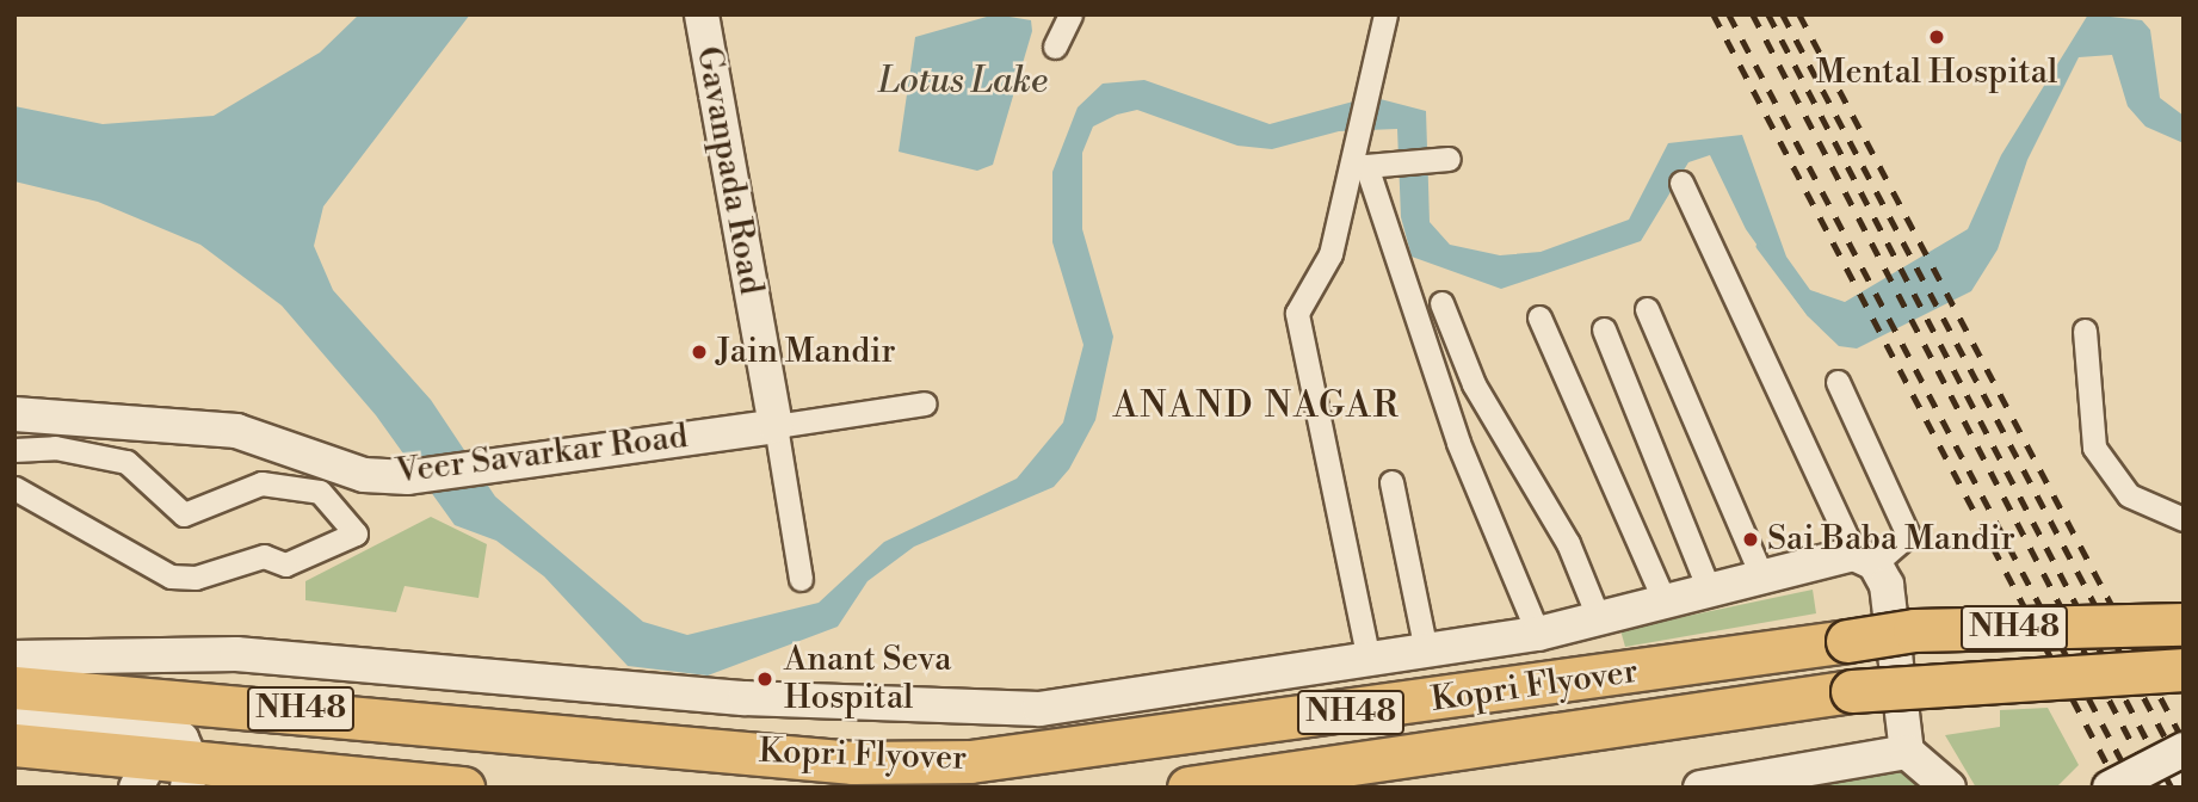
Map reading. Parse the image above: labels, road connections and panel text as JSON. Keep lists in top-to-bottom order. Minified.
{"streets":{"highway":["NH48","Kopri Flyover"],"street":["Gavanpada Road","Veer Savarkar Road"]},"crossings":[["Gavanpada Road","Veer Savarkar Road"]],"districts":["ANAND NAGAR"],"water":["Lotus Lake"],"places":["Mental Hospital","Jain Mandir","Sai Baba Mandir","Anant Seva Hospital"]}
